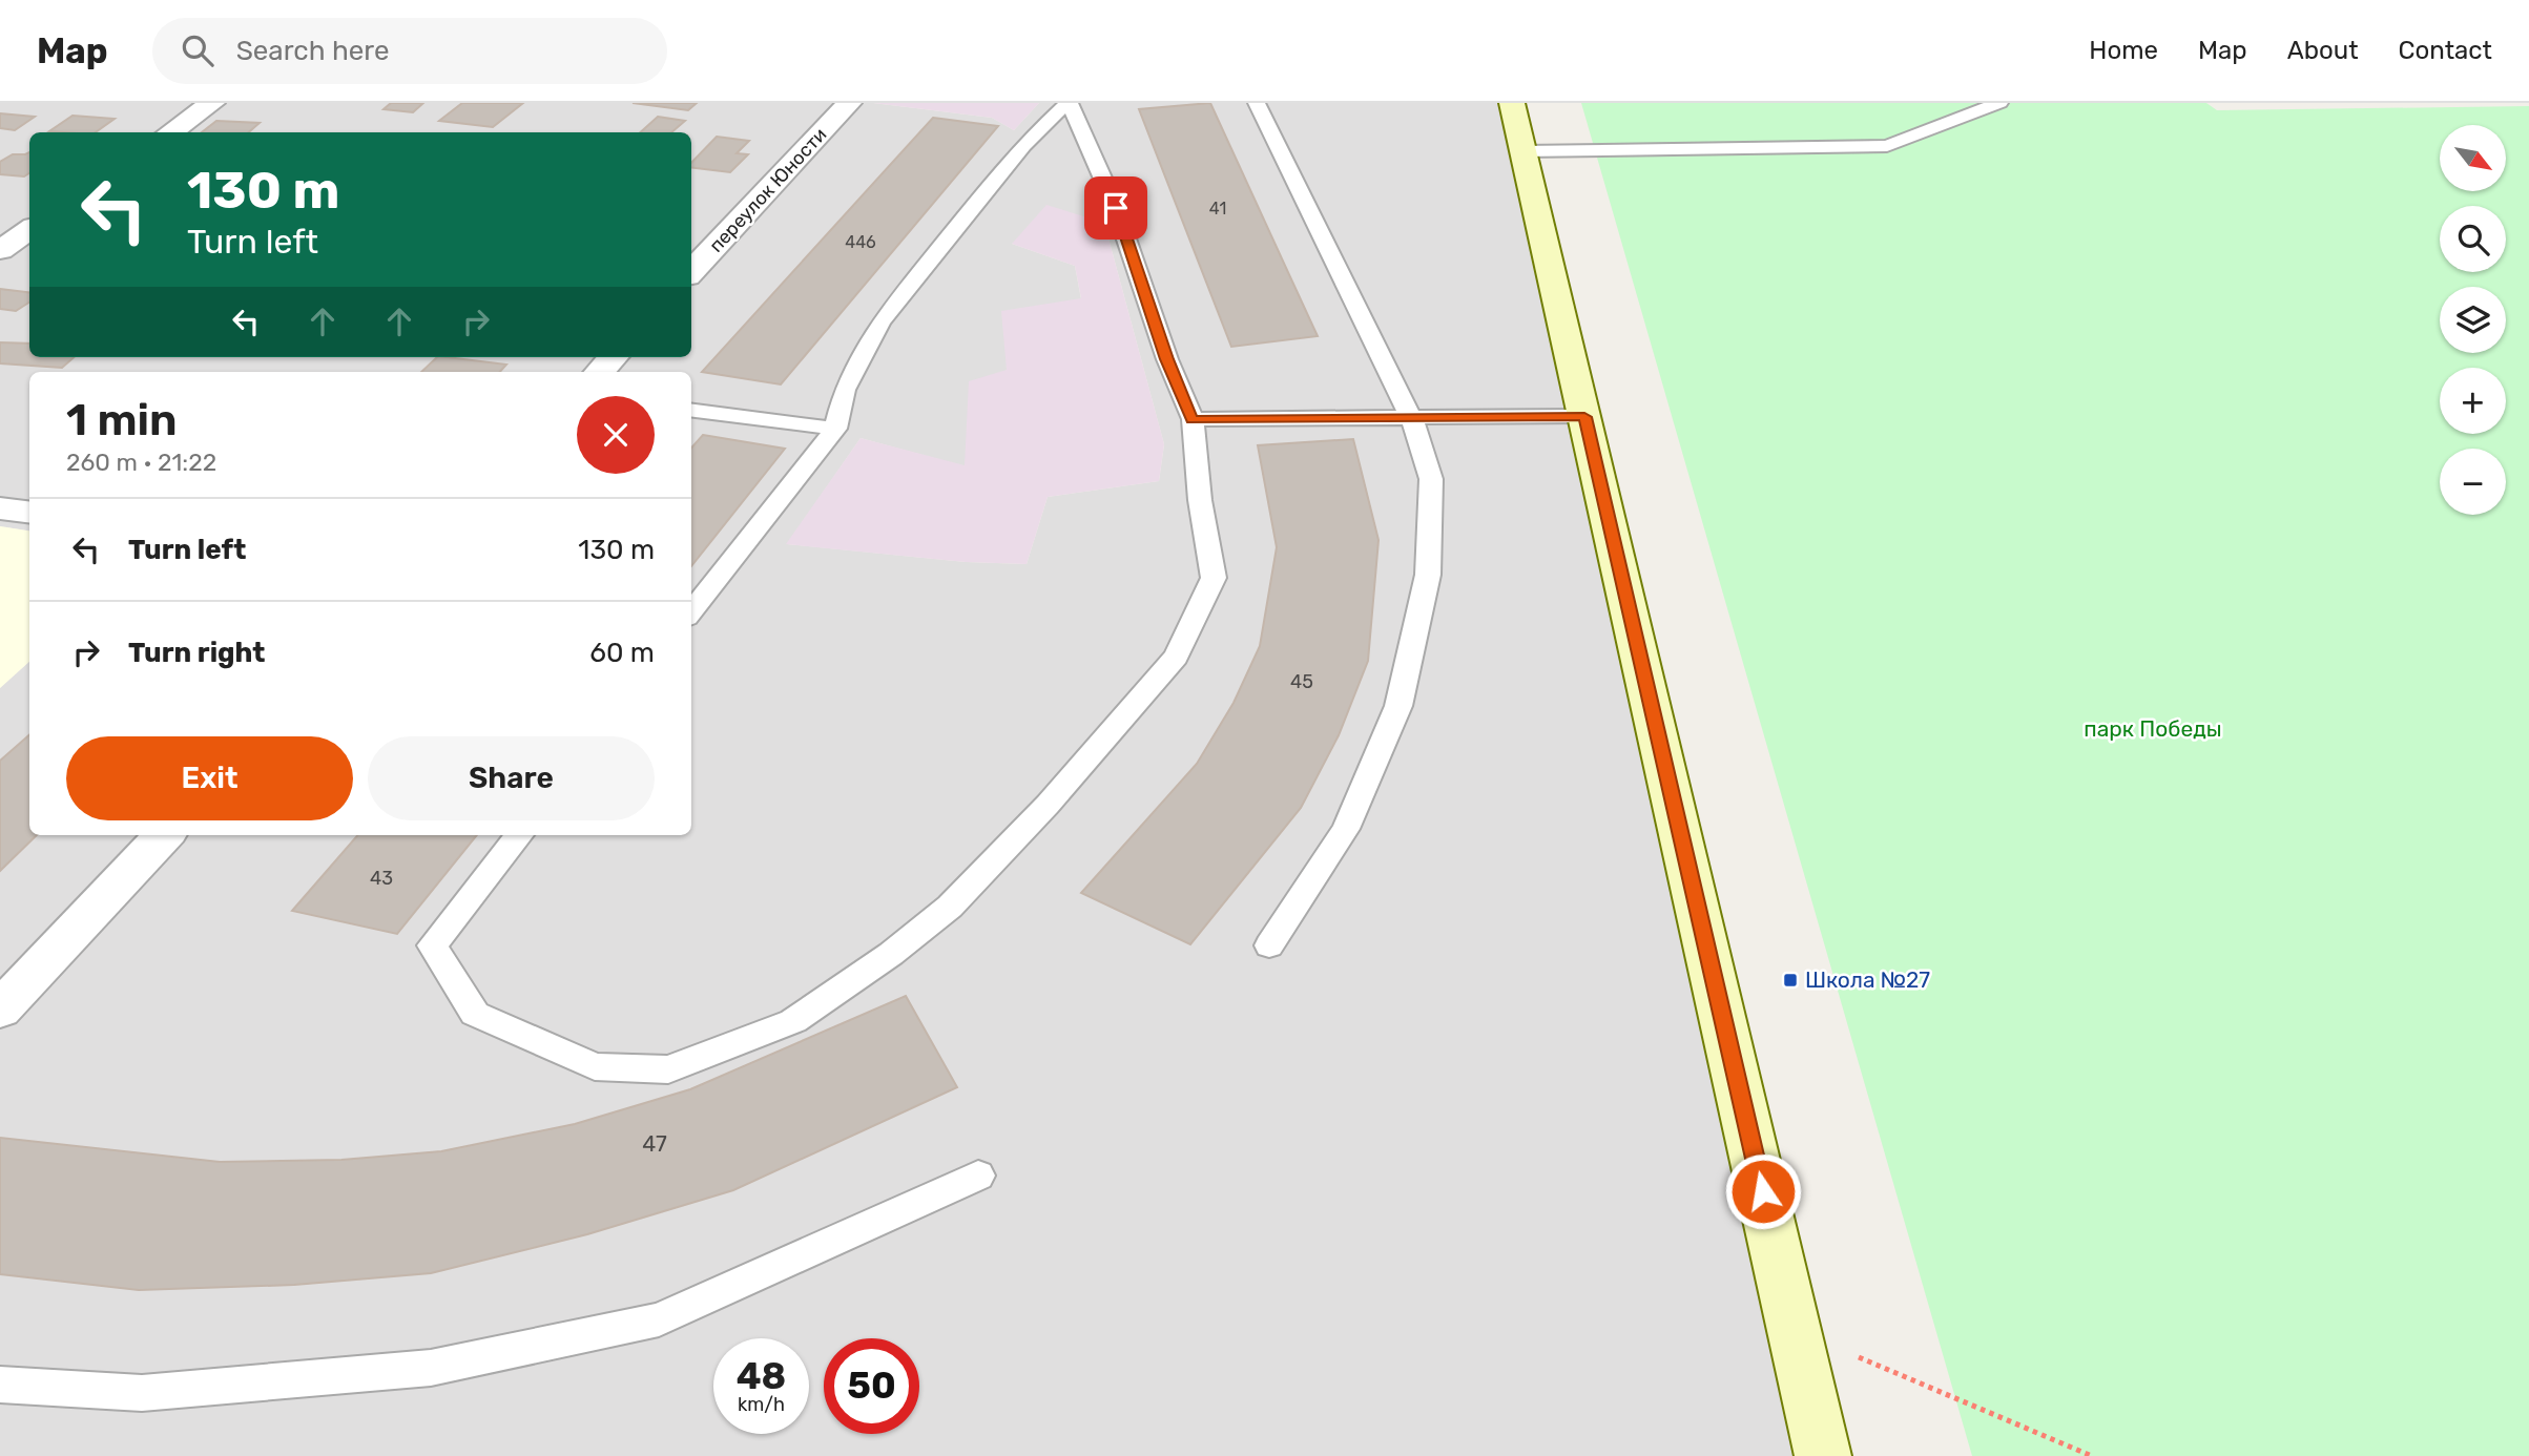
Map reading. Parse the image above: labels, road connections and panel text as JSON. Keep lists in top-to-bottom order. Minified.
{"streets":{"street":["переулок Юности"]},"parks":["парк Победы"],"places":{"transit":["Школа №27"]},"house_numbers":["41","446","45","43","47"],"north":"bottom right","page":{"header":"Map","search":"Search here","nav":["Home","Map","About","Contact"],"map_buttons":["+","−"],"turn":["130 m","Turn left"],"heading":["1 min","260 m · 21:22"],"list":[{"name":"Turn left","value":"130 m"},{"name":"Turn right","value":"60 m"}],"buttons":["Exit","Share"],"speed":"48 km/h","limit":"50"}}
